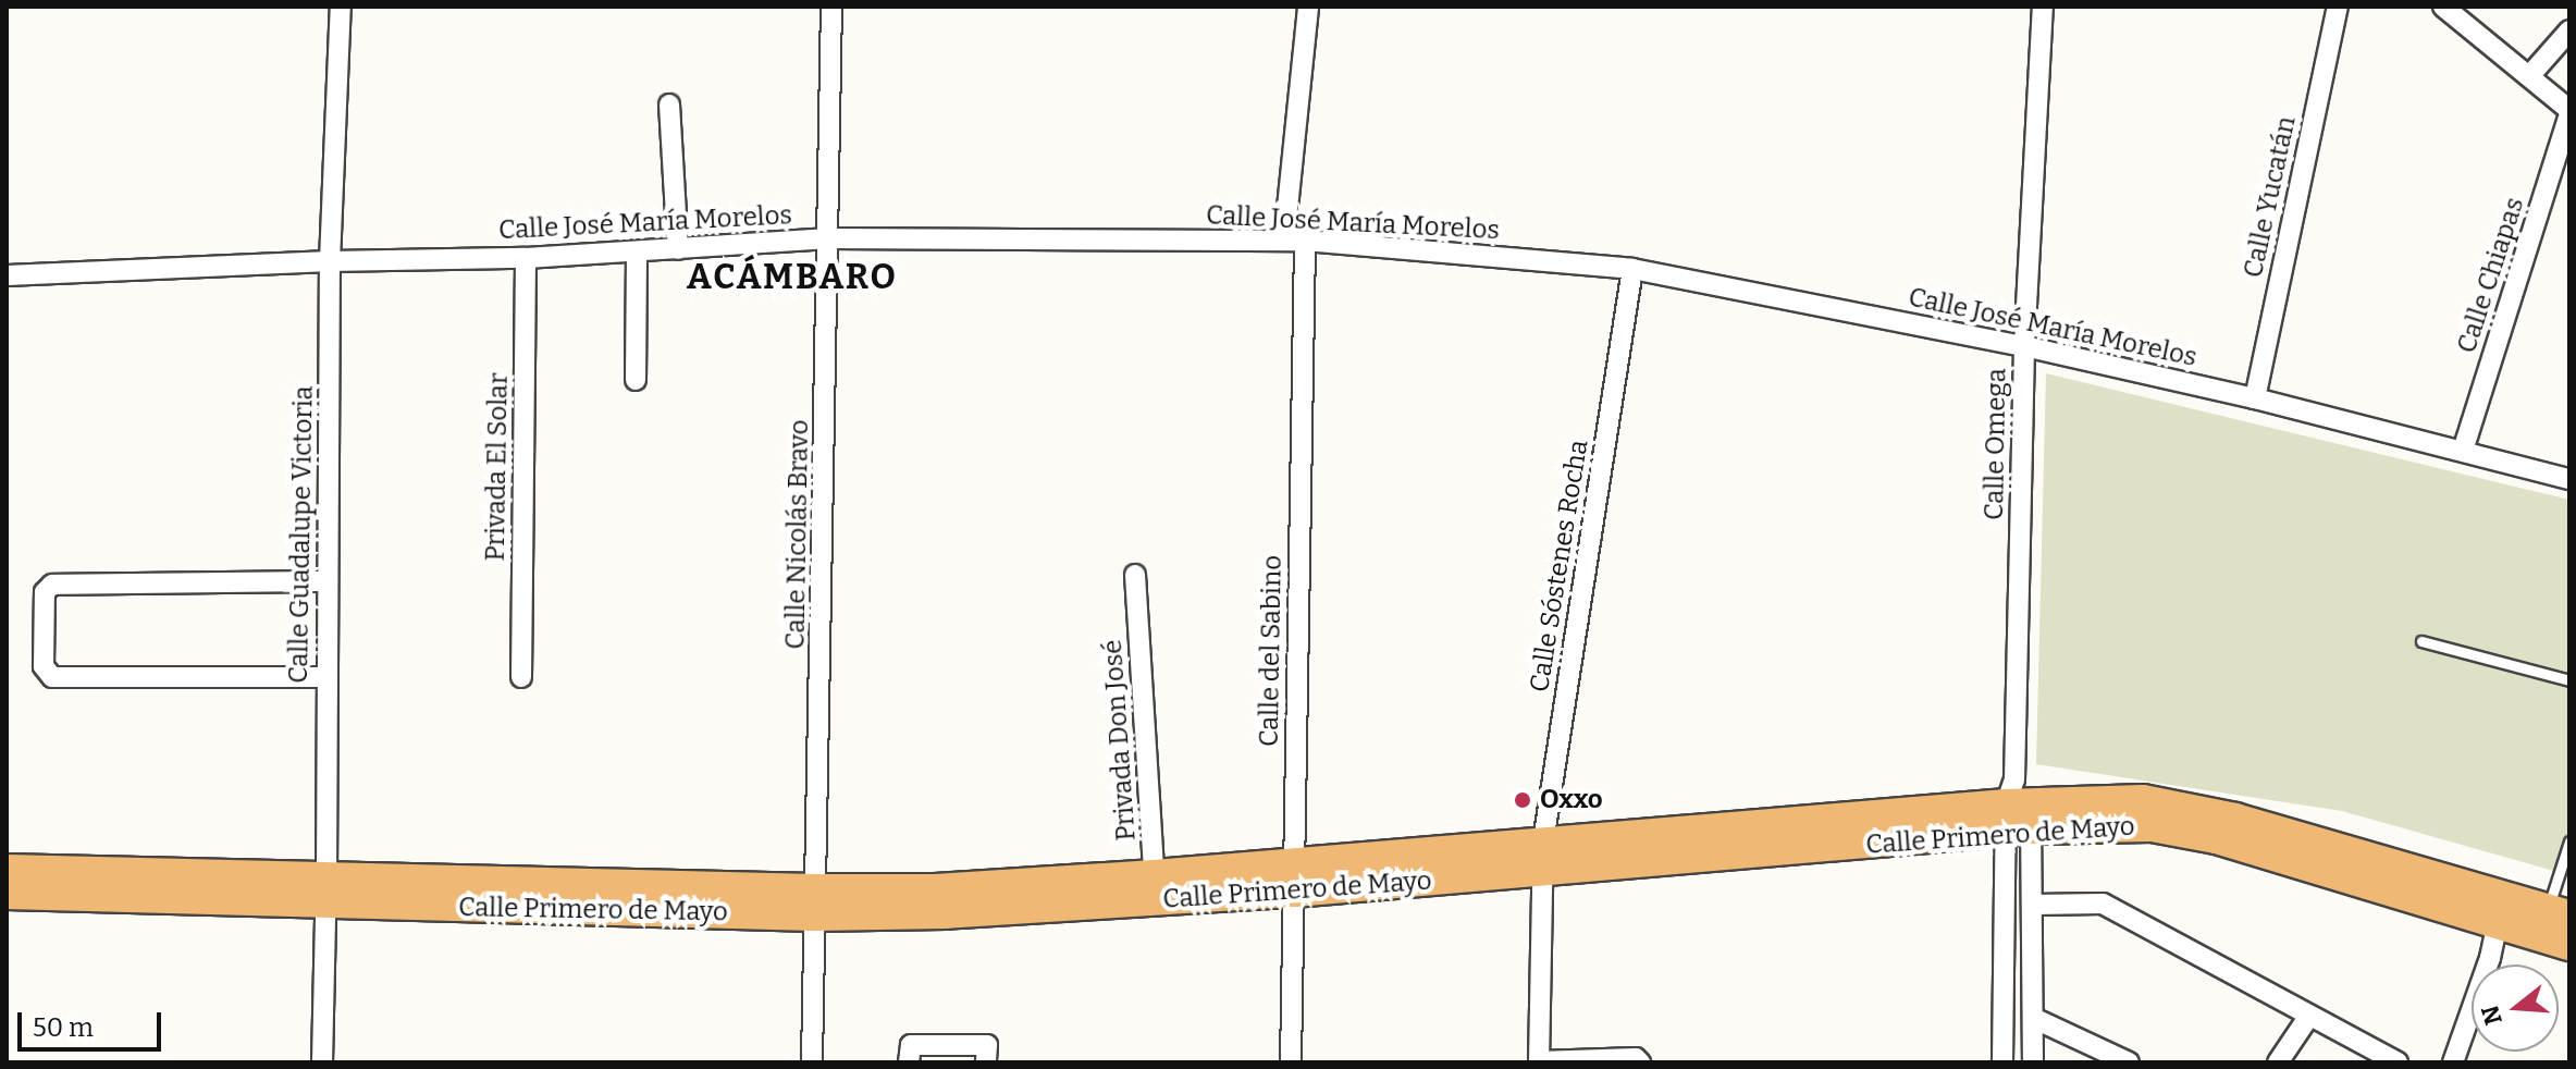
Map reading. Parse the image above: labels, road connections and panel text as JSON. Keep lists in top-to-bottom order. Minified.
{"streets":{"main road":["Calle Primero de Mayo"],"street":["Calle Yucatán","Calle José María Morelos","Calle Chiapas","Calle Omega","Privada El Solar","Calle Guadalupe Victoria","Calle Nicolás Bravo","Calle Sóstenes Rocha","Calle del Sabino","Privada Don José"]},"crossings":[["Calle Yucatán","Calle José María Morelos"],["Calle José María Morelos","Calle Chiapas"],["Calle José María Morelos","Calle Omega"],["Calle José María Morelos","Privada El Solar"],["Calle José María Morelos","Calle Guadalupe Victoria"],["Calle José María Morelos","Calle Nicolás Bravo"],["Calle José María Morelos","Calle Sóstenes Rocha"],["Calle José María Morelos","Calle del Sabino"],["Calle Omega","Calle Primero de Mayo"],["Calle Guadalupe Victoria","Calle Primero de Mayo"],["Calle Nicolás Bravo","Calle Primero de Mayo"],["Calle Sóstenes Rocha","Calle Primero de Mayo"],["Calle del Sabino","Calle Primero de Mayo"],["Privada Don José","Calle Primero de Mayo"]],"districts":["ACÁMBARO"],"places":["Oxxo"],"scale_bar":"50 m","north":"left"}
